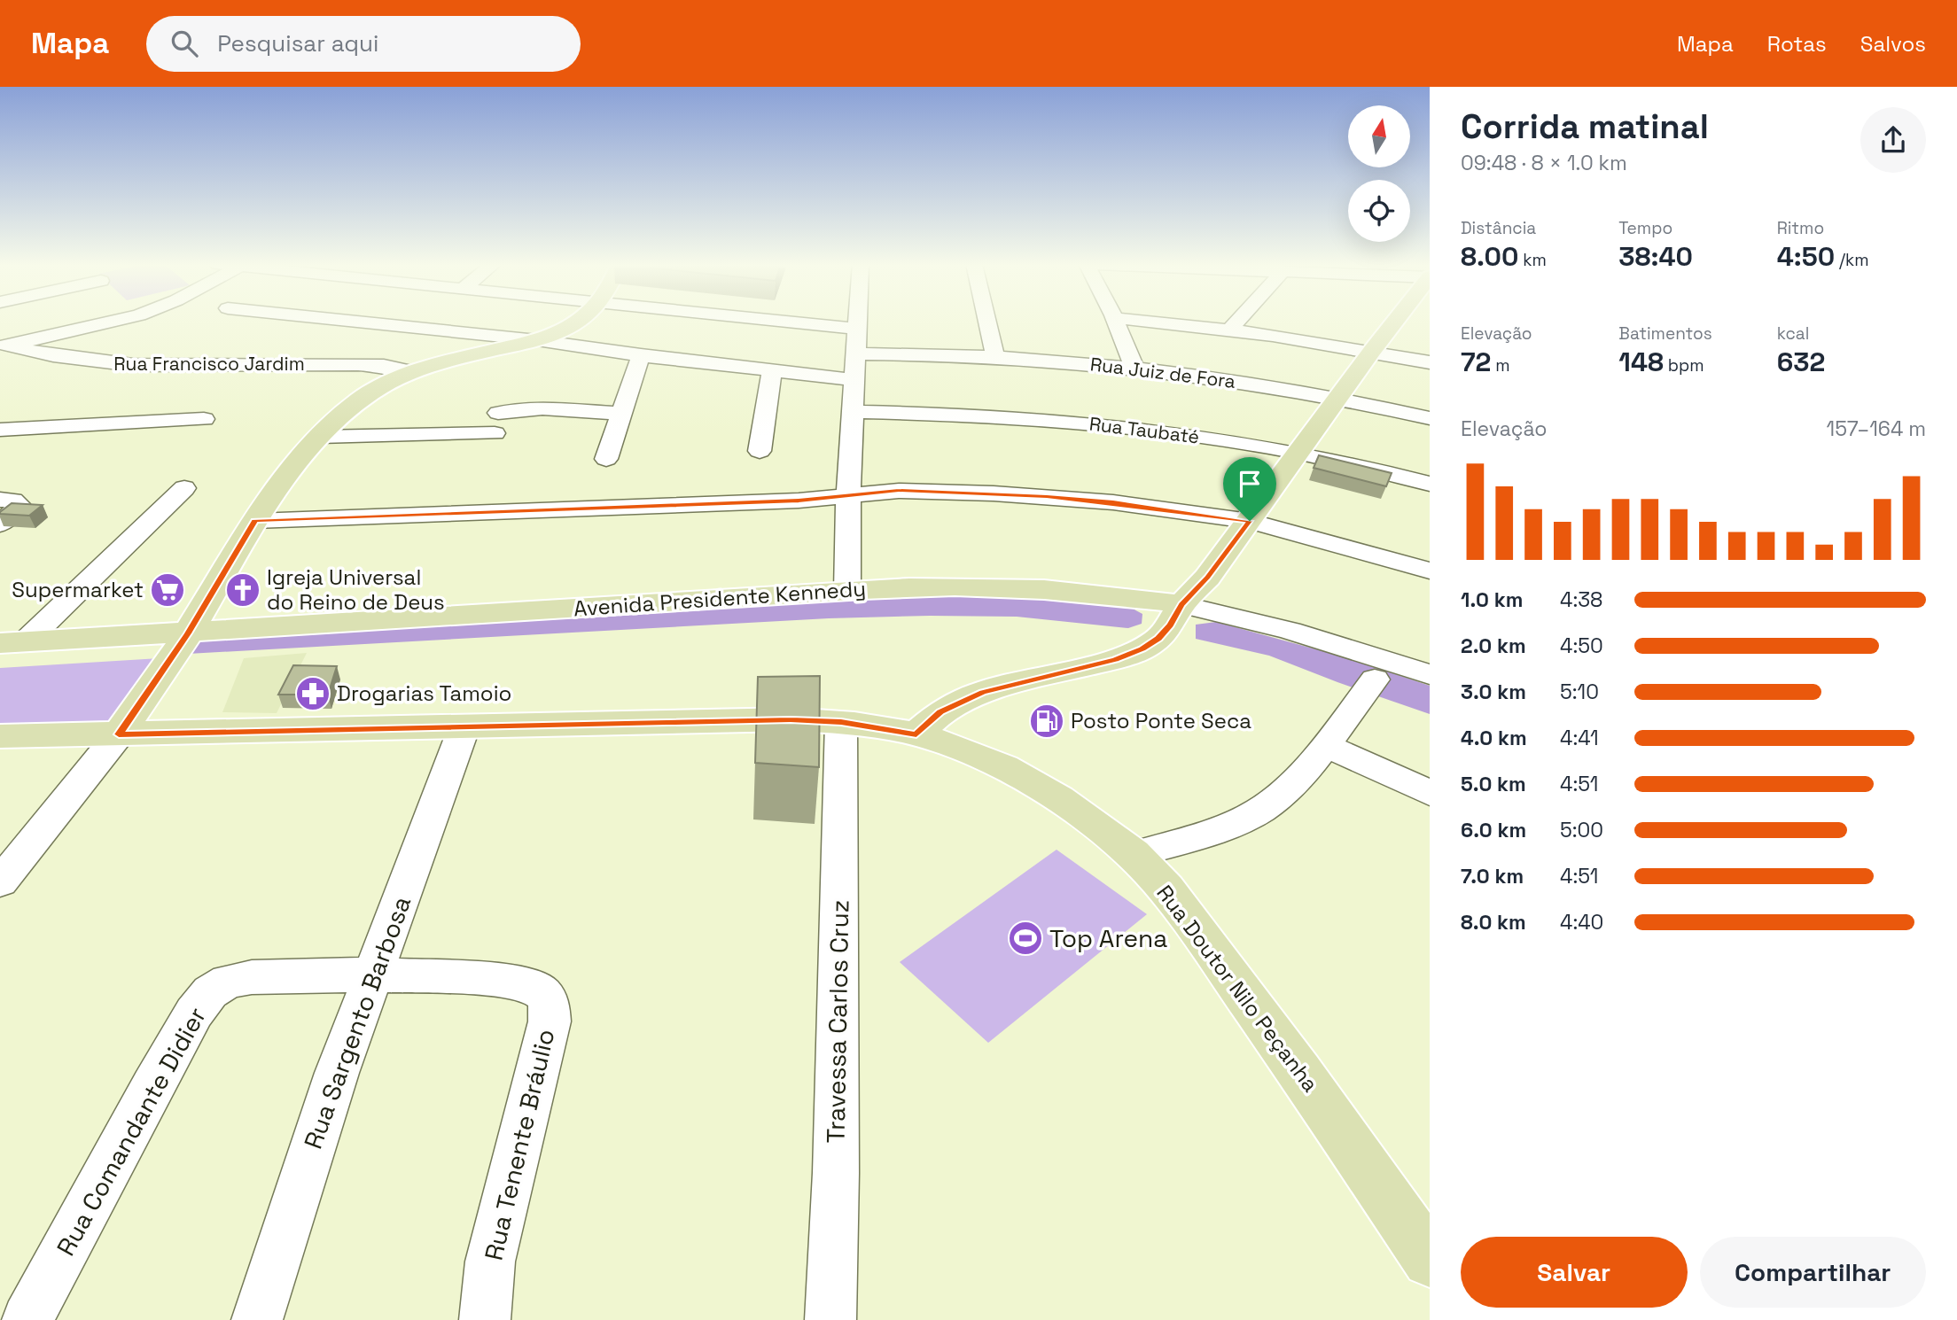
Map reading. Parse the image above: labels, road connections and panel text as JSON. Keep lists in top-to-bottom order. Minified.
{"streets":{"main road":["Avenida Presidente Kennedy","Rua Doutor Nilo Peçanha"],"street":["Rua Francisco Jardim","Rua Juiz de Fora","Rua Taubaté","Travessa Carlos Cruz","Rua Sargento Barbosa","Rua Comandante Didier","Rua Tenente Bráulio"]},"crossings":[["Rua Doutor Nilo Peçanha","Travessa Carlos Cruz"],["Rua Doutor Nilo Peçanha","Rua Sargento Barbosa"],["Rua Sargento Barbosa","Rua Comandante Didier"],["Rua Sargento Barbosa","Rua Tenente Bráulio"],["Rua Comandante Didier","Rua Tenente Bráulio"]],"places":{"supermarket":["Supermarket"],"church":["Igreja Universal do Reino de Deus"],"pharmacy":["Drogarias Tamoio"],"fuel station":["Posto Ponte Seca"],"sports":["Top Arena"]},"north":"top","page":{"header":"Mapa","search":"Pesquisar aqui","nav":["Mapa","Rotas","Salvos"],"heading":["Corrida matinal","09:48 · 8 × 1.0 km"],"stats":[["Distância","8.00 km"],["Tempo","38:40"],["Ritmo","4:50 /km"],["Elevação","72 m"],["Batimentos","148 bpm"],["kcal","632"]],"chart":["Elevação","157–164 m"],"list":[{"name":"1.0 km","note":"4:38"},{"name":"2.0 km","note":"4:50"},{"name":"3.0 km","note":"5:10"},{"name":"4.0 km","note":"4:41"},{"name":"5.0 km","note":"4:51"},{"name":"6.0 km","note":"5:00"},{"name":"7.0 km","note":"4:51"},{"name":"8.0 km","note":"4:40"}],"buttons":["Salvar","Compartilhar"]}}
